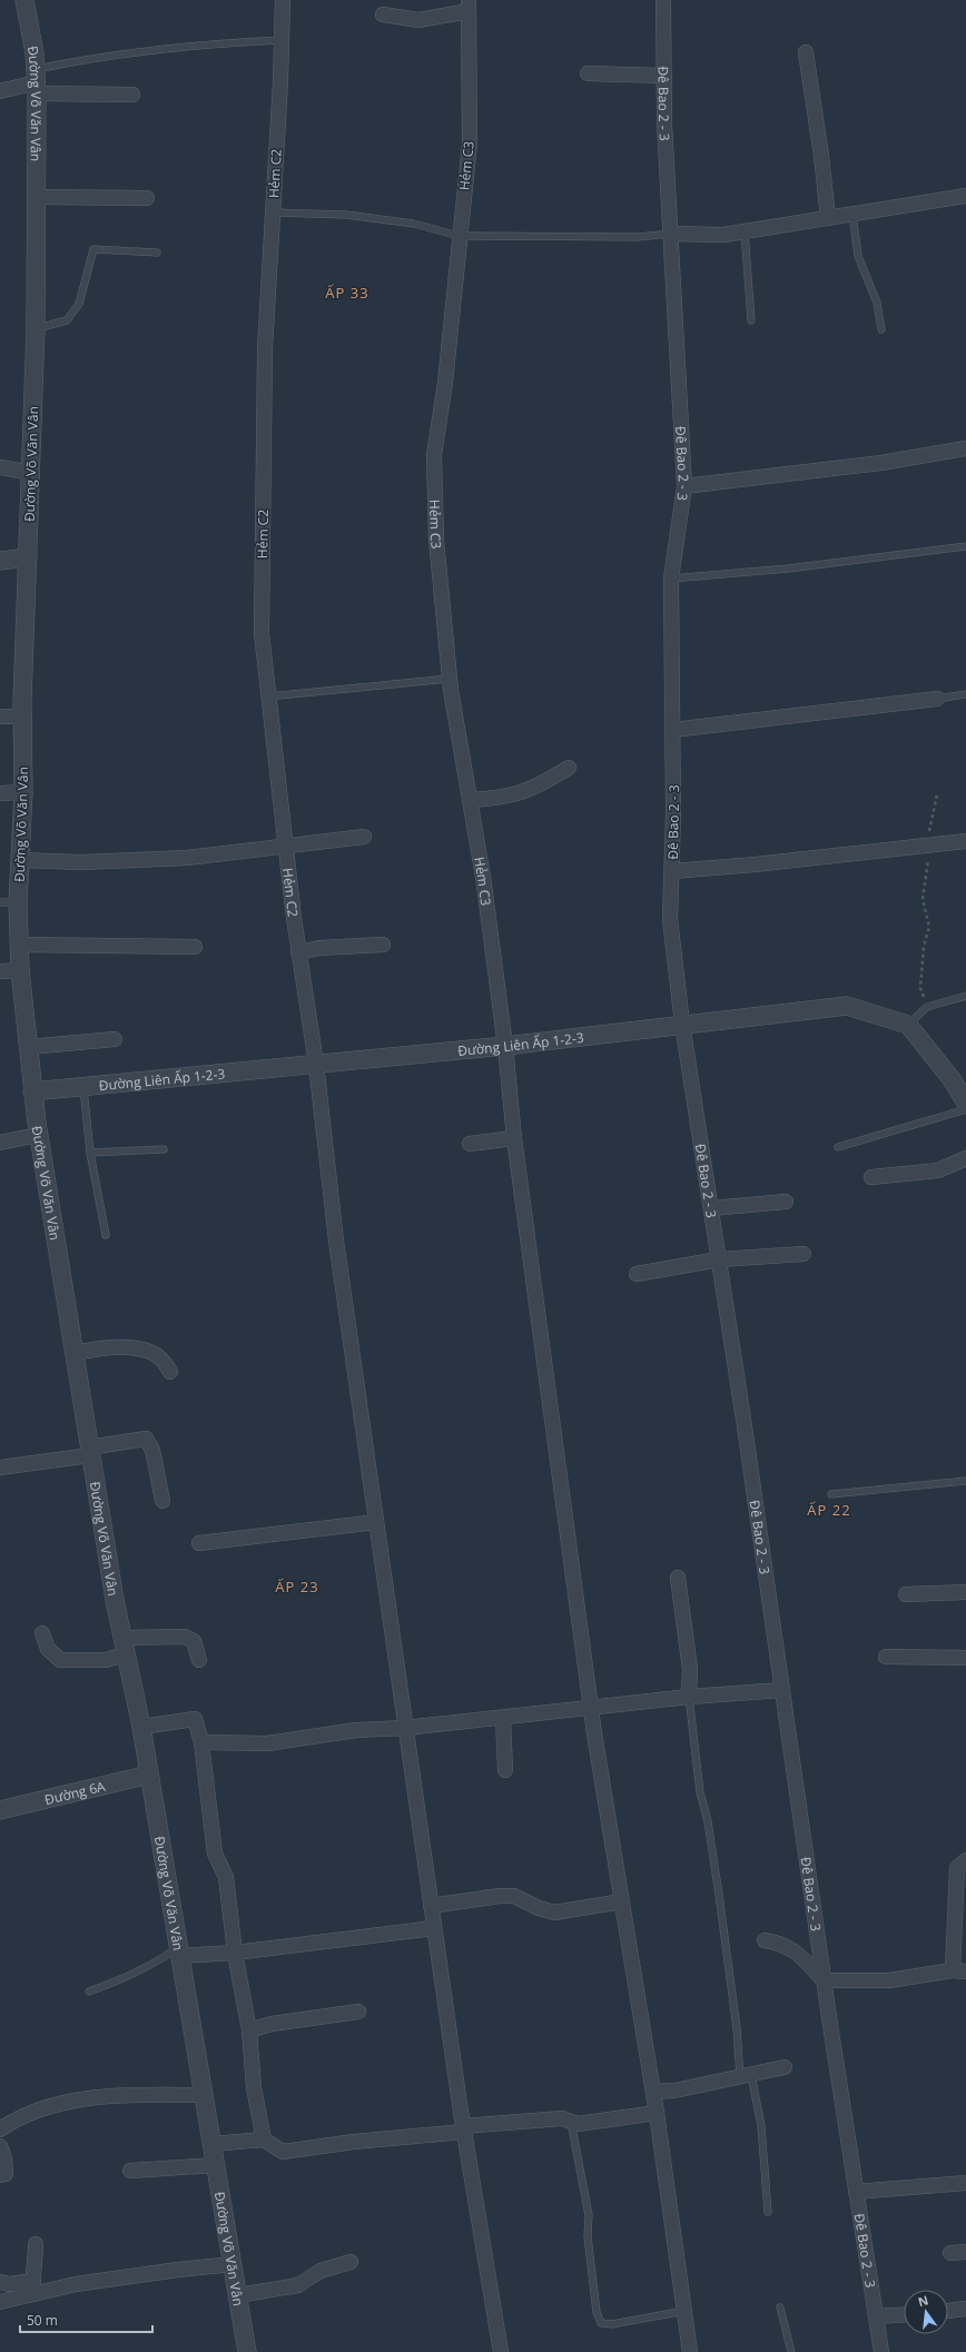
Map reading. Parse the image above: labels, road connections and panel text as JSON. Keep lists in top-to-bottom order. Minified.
{"streets":{"street":["Đường Võ Văn Vân","Đê Bao 2 - 3","Hẻm C3","Hẻm C2","Đường Liên Ấp 1-2-3","Đường 6A"]},"crossings":[["Đường Võ Văn Vân","Đường Liên Ấp 1-2-3"],["Đường Võ Văn Vân","Đường 6A"],["Đê Bao 2 - 3","Đường Liên Ấp 1-2-3"],["Hẻm C3","Đường Liên Ấp 1-2-3"],["Hẻm C2","Đường Liên Ấp 1-2-3"]],"districts":["ẤP 33","ẤP 22","ẤP 23"],"scale_bar":"50 m","north":"top"}
